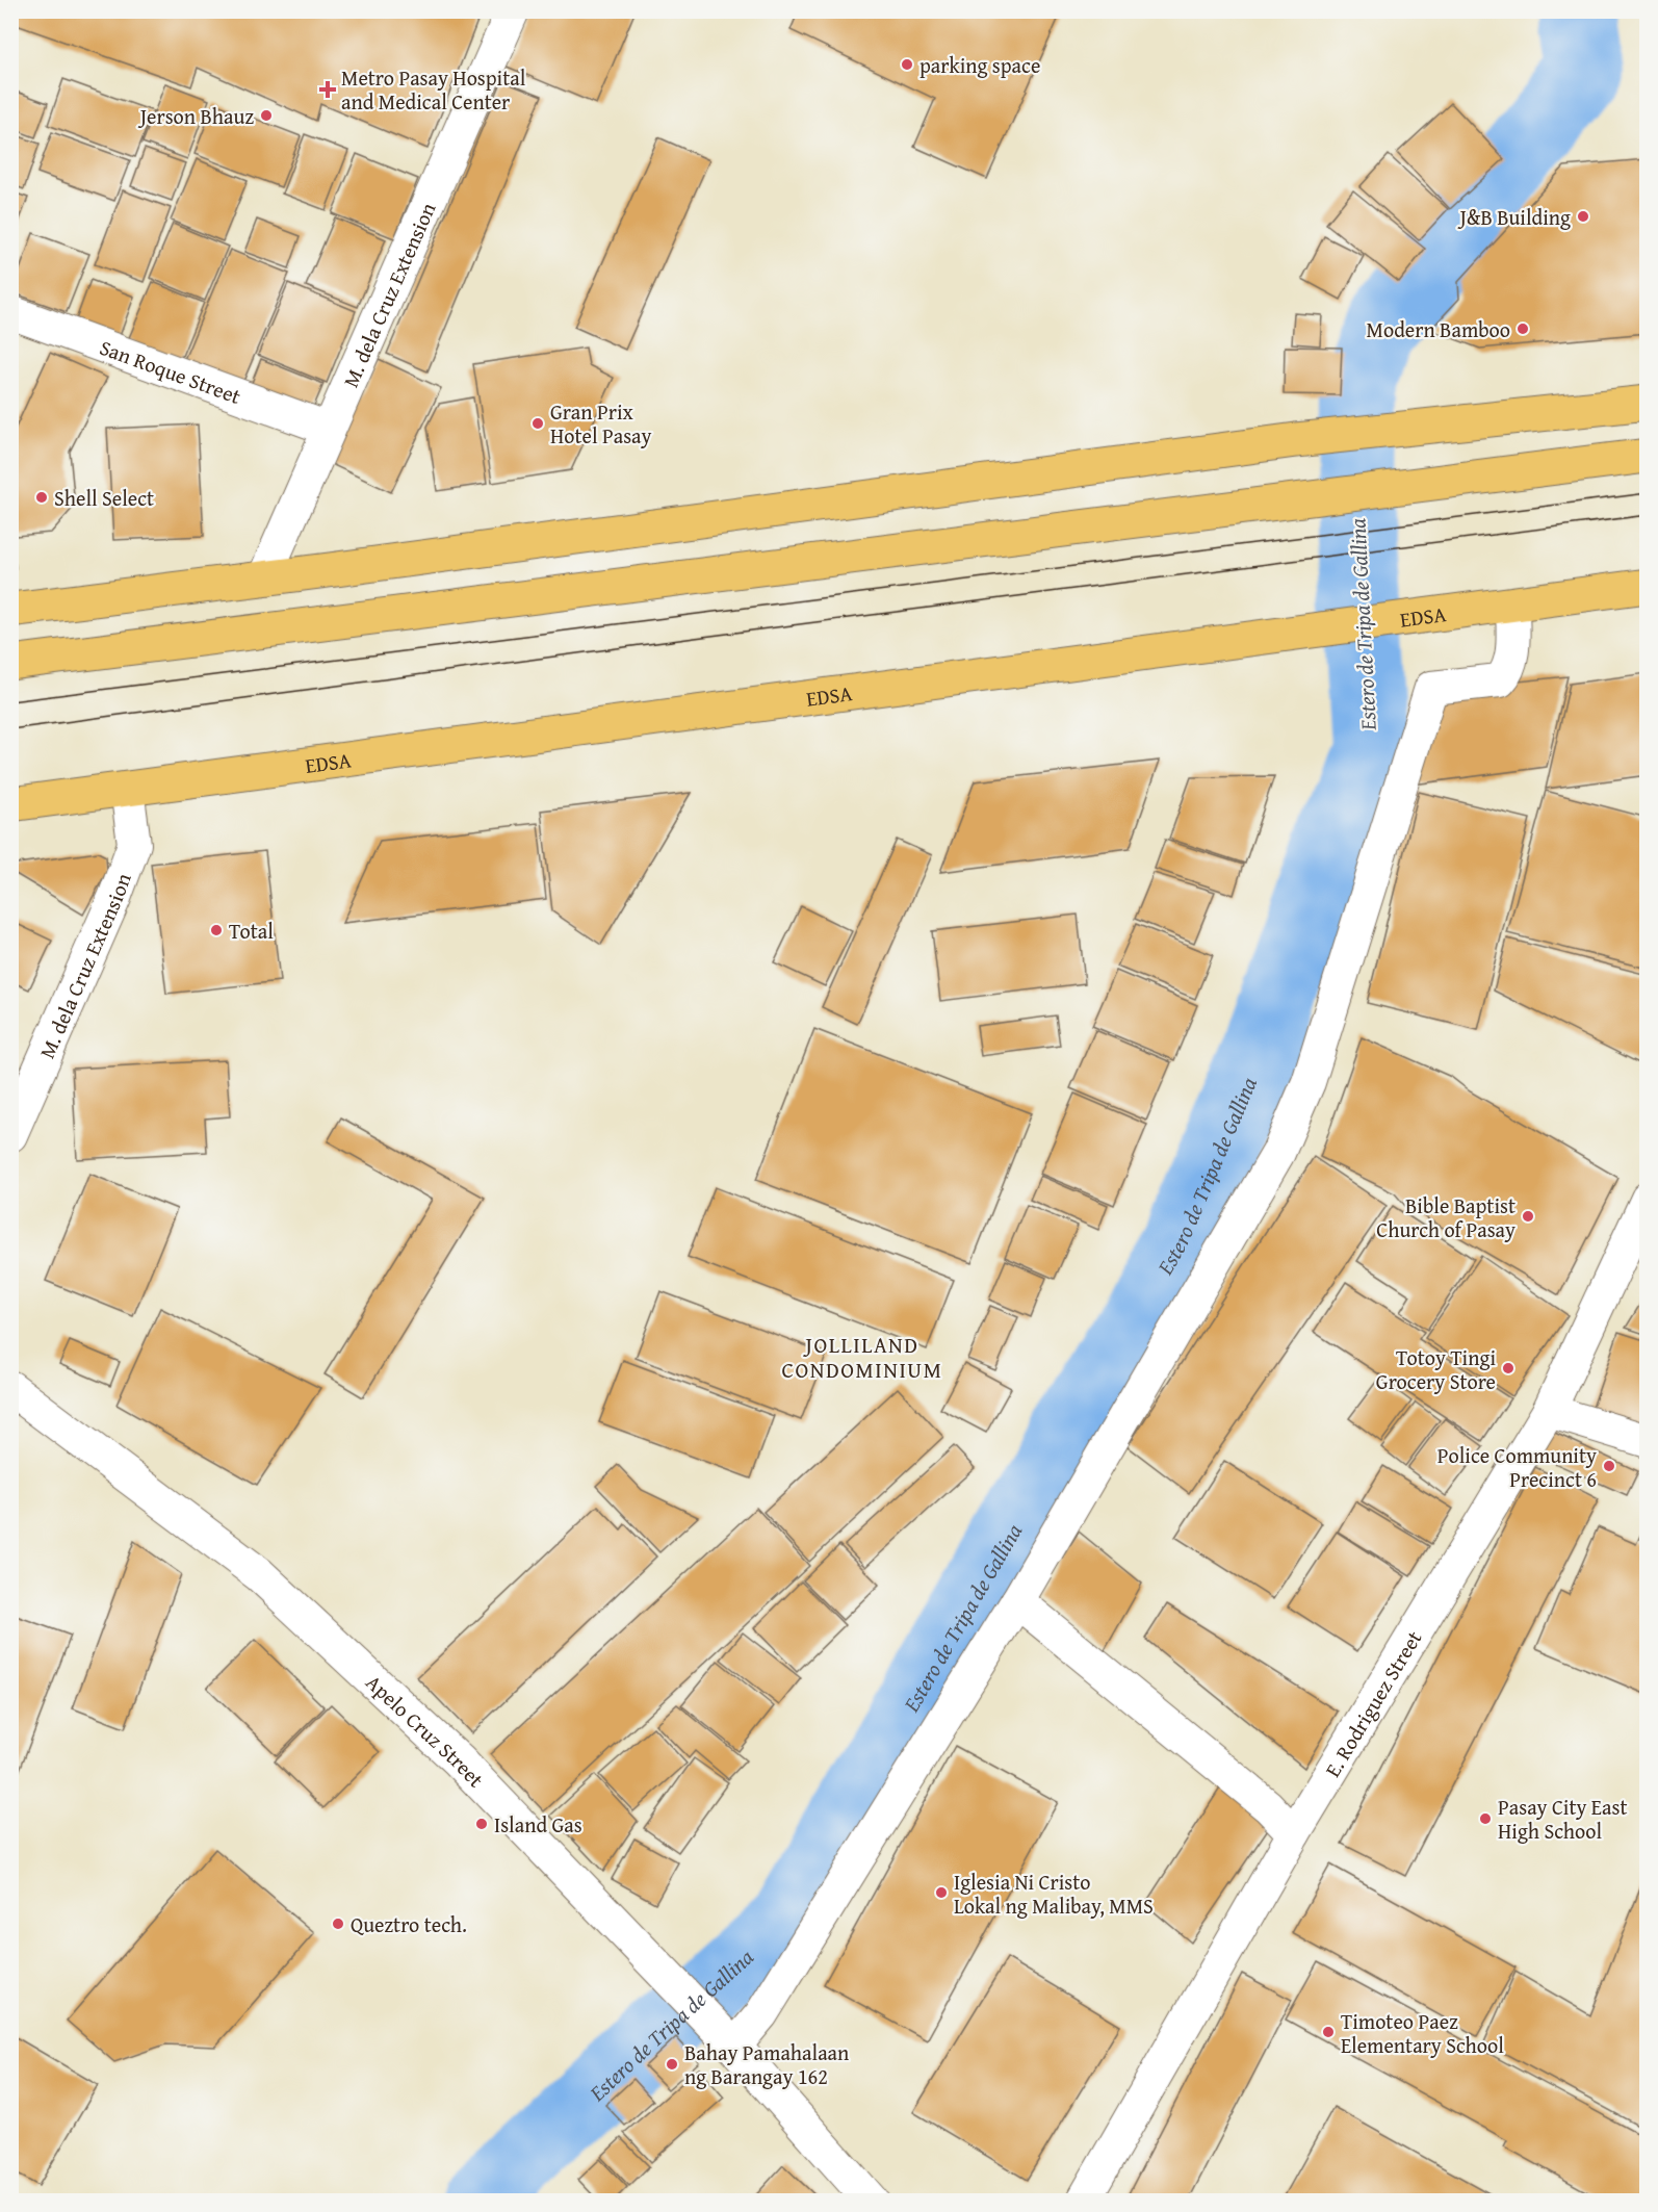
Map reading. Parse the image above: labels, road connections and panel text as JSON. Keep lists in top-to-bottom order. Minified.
{"streets":{"highway":["EDSA"],"street":["M. dela Cruz Extension","San Roque Street","E. Rodriguez Street","Apelo Cruz Street"]},"crossings":[["M. dela Cruz Extension","San Roque Street"],["M. dela Cruz Extension","EDSA"]],"districts":["JOLLILAND CONDOMINIUM"],"water":["Estero de Tripa de Gallina"],"places":{"other":["parking space","Jerson Bhauz","J&B Building","Modern Bamboo","Gran Prix Hotel Pasay","Shell Select","Total","Bible Baptist Church of Pasay","Totoy Tingi Grocery Store","Police Community Precinct 6","Pasay City East High School","Island Gas","Iglesia Ni Cristo Lokal ng Malibay, MMS","Queztro tech.","Timoteo Paez Elementary School","Bahay Pamahalaan ng Barangay 162"],"health":["Metro Pasay Hospital and Medical Center"]}}
